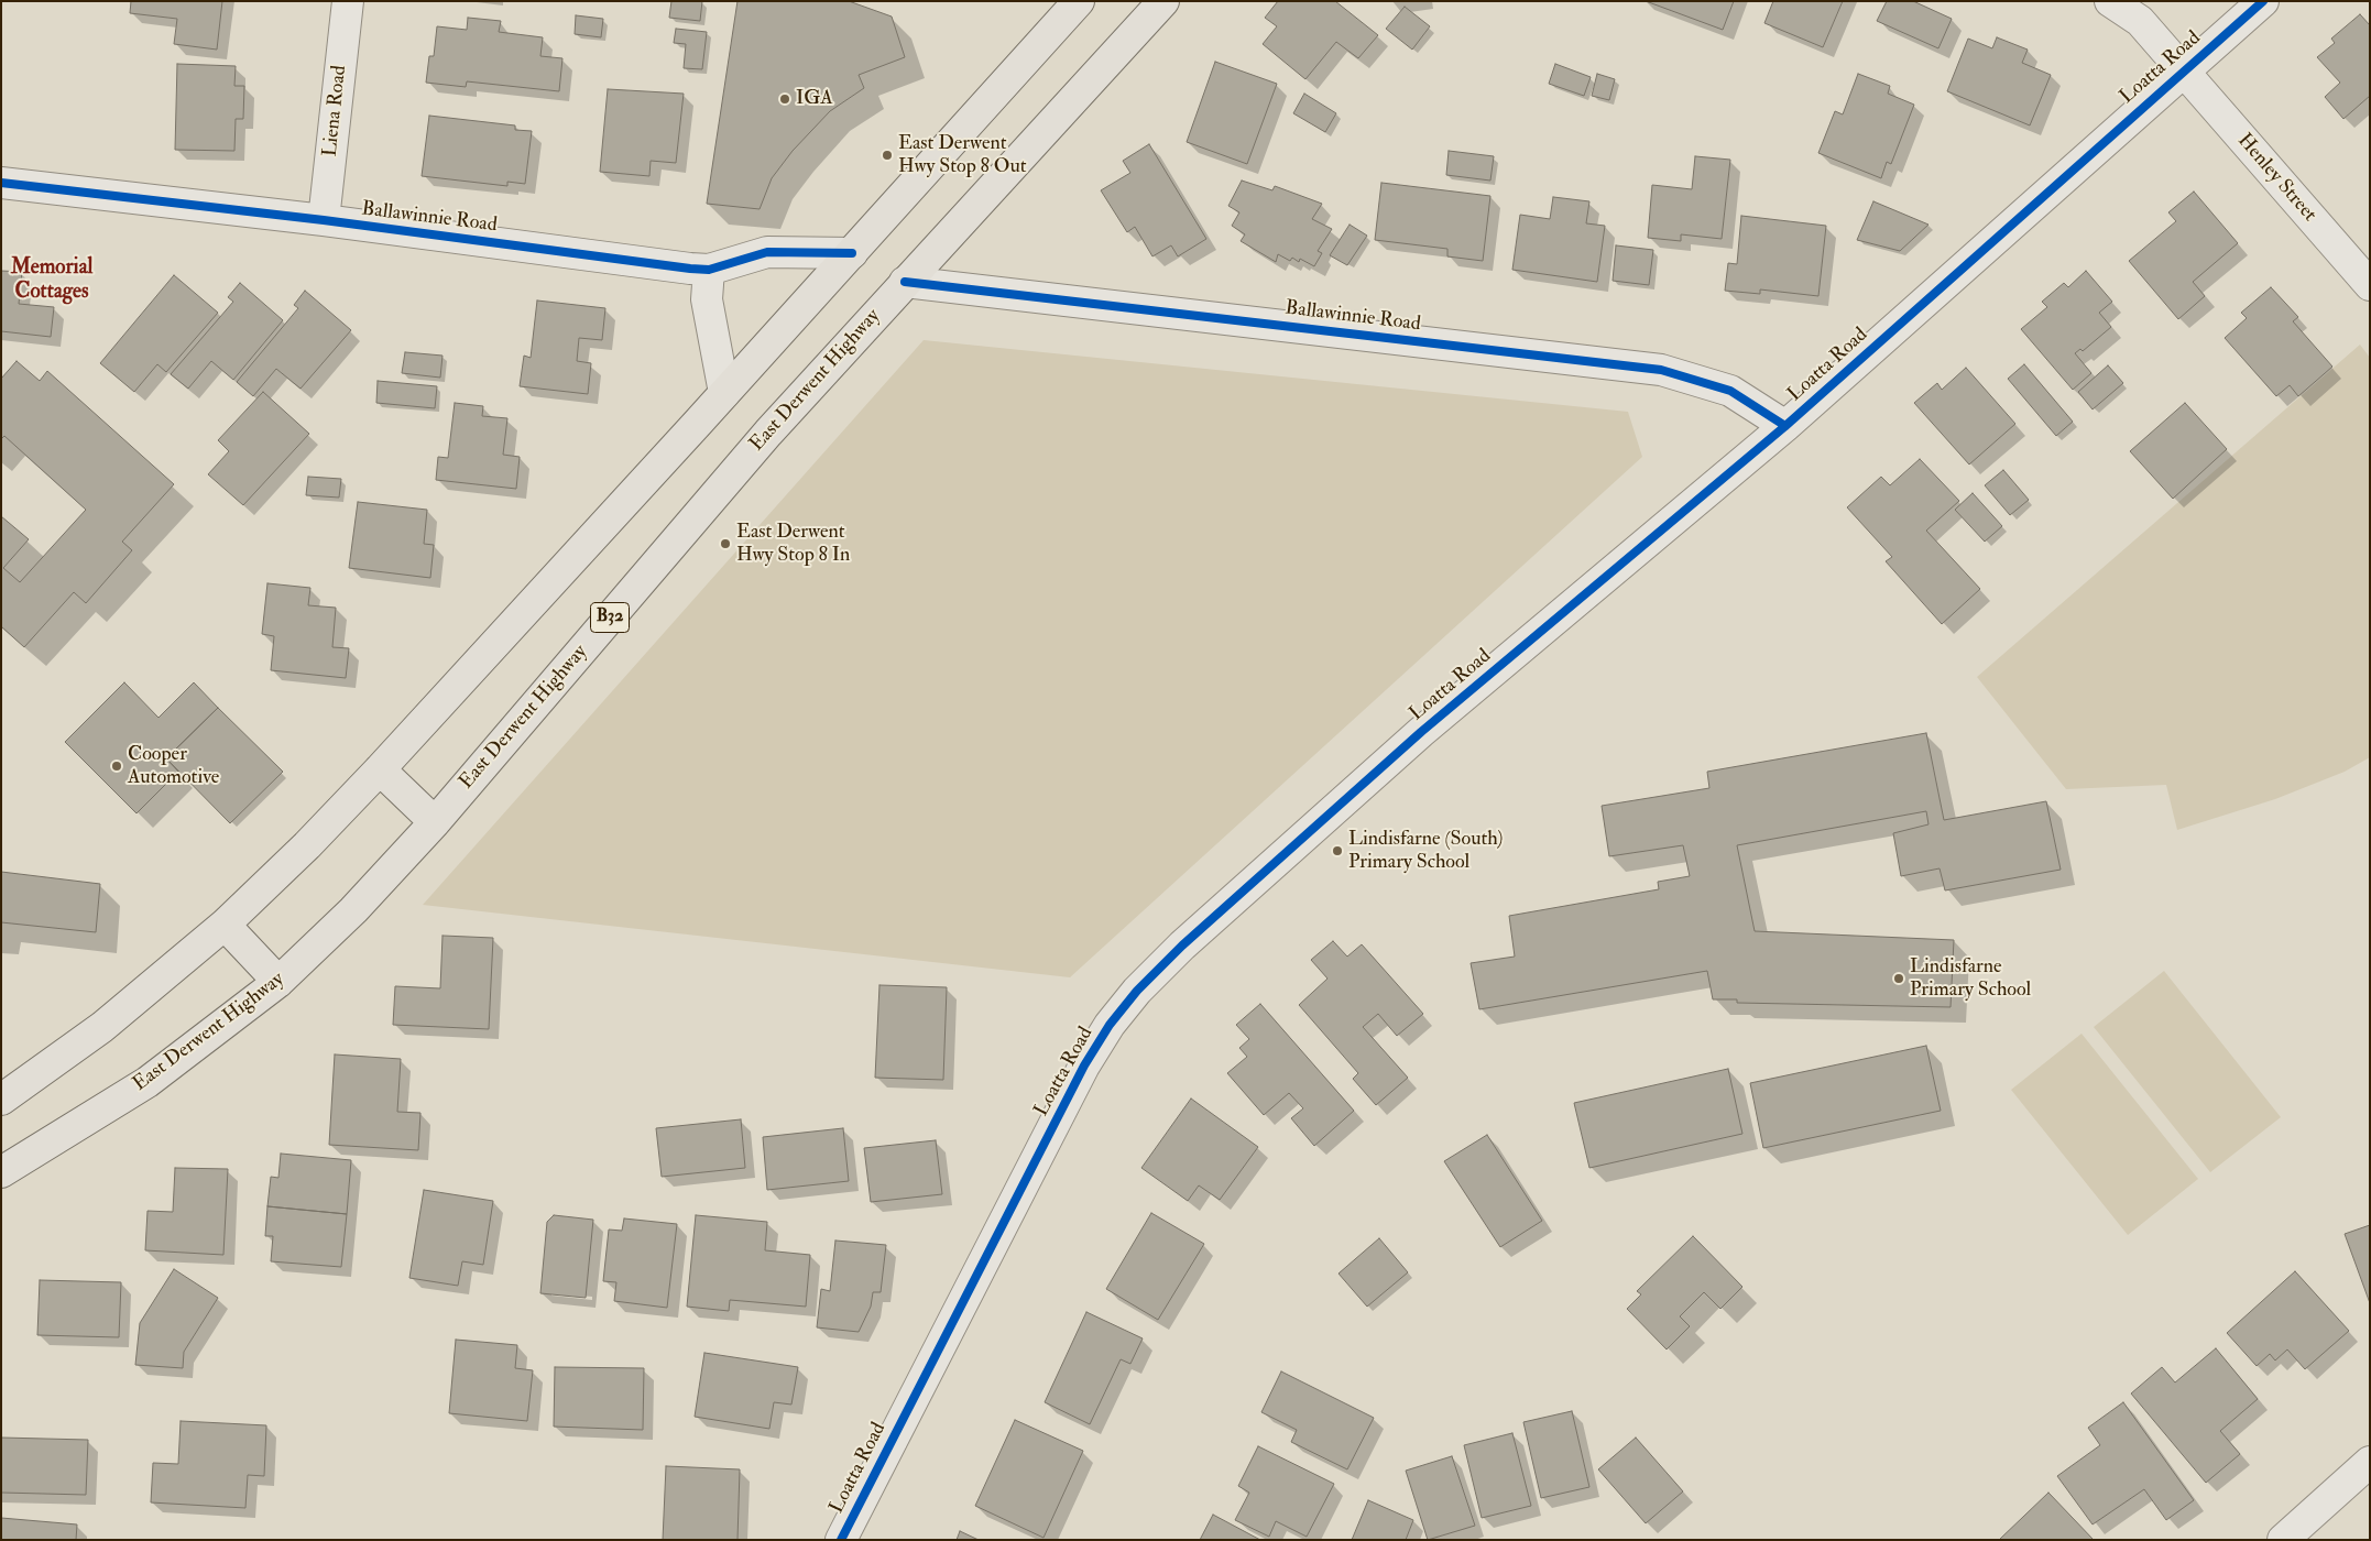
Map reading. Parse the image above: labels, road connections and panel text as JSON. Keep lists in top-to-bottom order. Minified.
{"streets":{"main road":["East Derwent Highway","B32"],"street":["Loatta Road","Liena Road","Henley Street","Ballawinnie Road"]},"crossings":[["Loatta Road","Henley Street"],["Loatta Road","Ballawinnie Road"],["Liena Road","Ballawinnie Road"],["Ballawinnie Road","East Derwent Highway"]],"districts":["Memorial Cottages"],"places":["IGA","East Derwent Hwy Stop 8 Out","East Derwent Hwy Stop 8 In","Cooper Automotive","Lindisfarne (South) Primary School","Lindisfarne Primary School"]}
